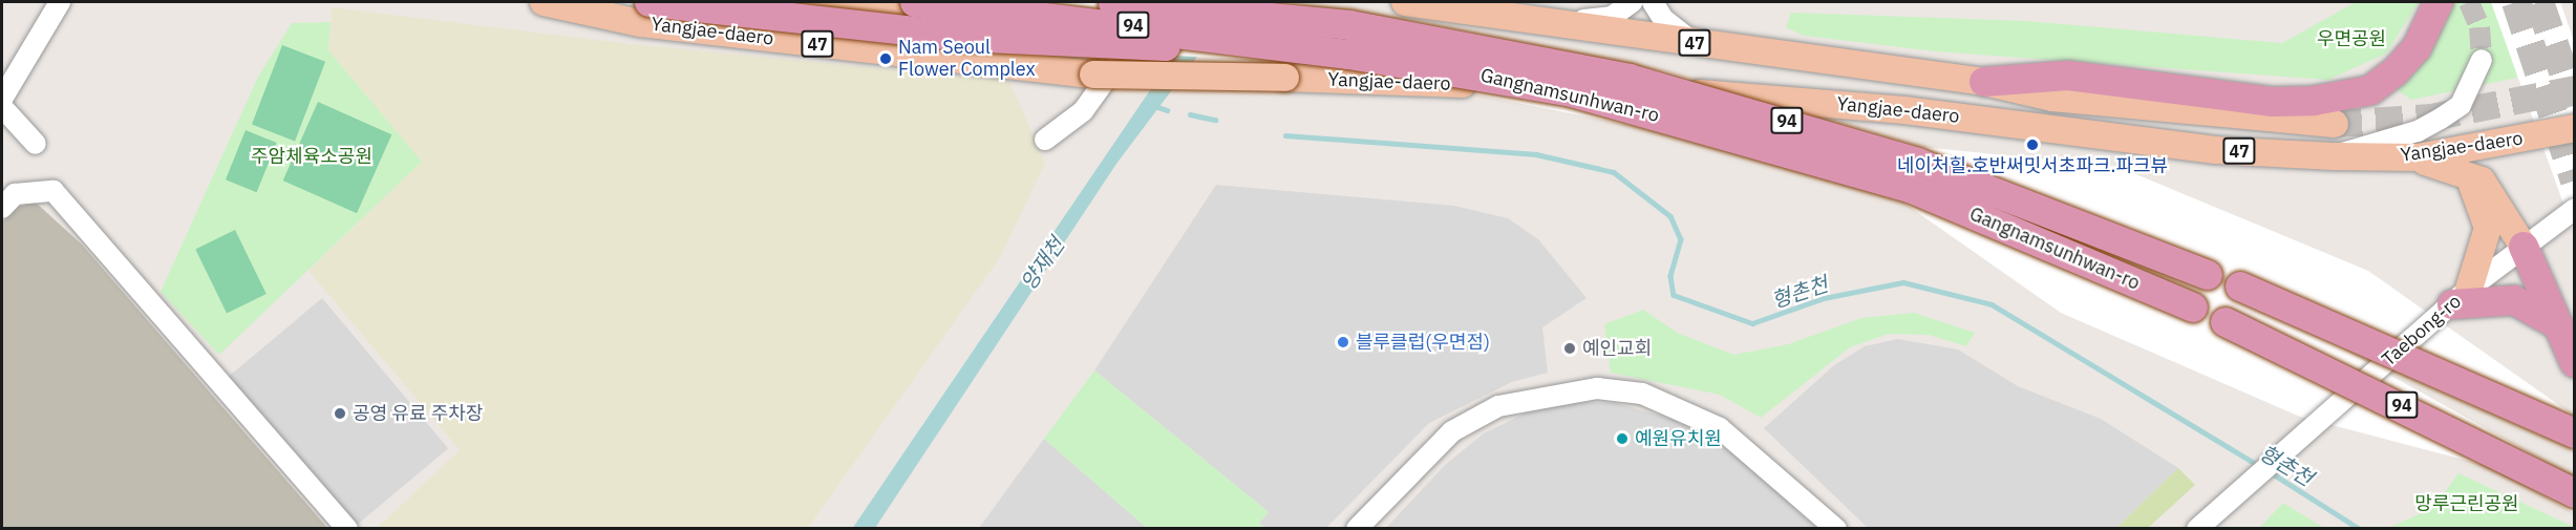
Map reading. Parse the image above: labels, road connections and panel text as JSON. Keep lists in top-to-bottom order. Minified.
{"streets":{"highway":["94","Gangnamsunhwan-ro"],"main road":["Yangjae-daero","47"],"street":["Taebong-ro"]},"water":["양재천","형촌천"],"parks":["우면공원","주암체육소공원","망루근린공원"],"places":["Nam Seoul Flower Complex","네이처힐.호반써밋서초파크.파크뷰","블루클럽(우면점)","예인교회","공영 유료 주차장","예원유치원"]}
